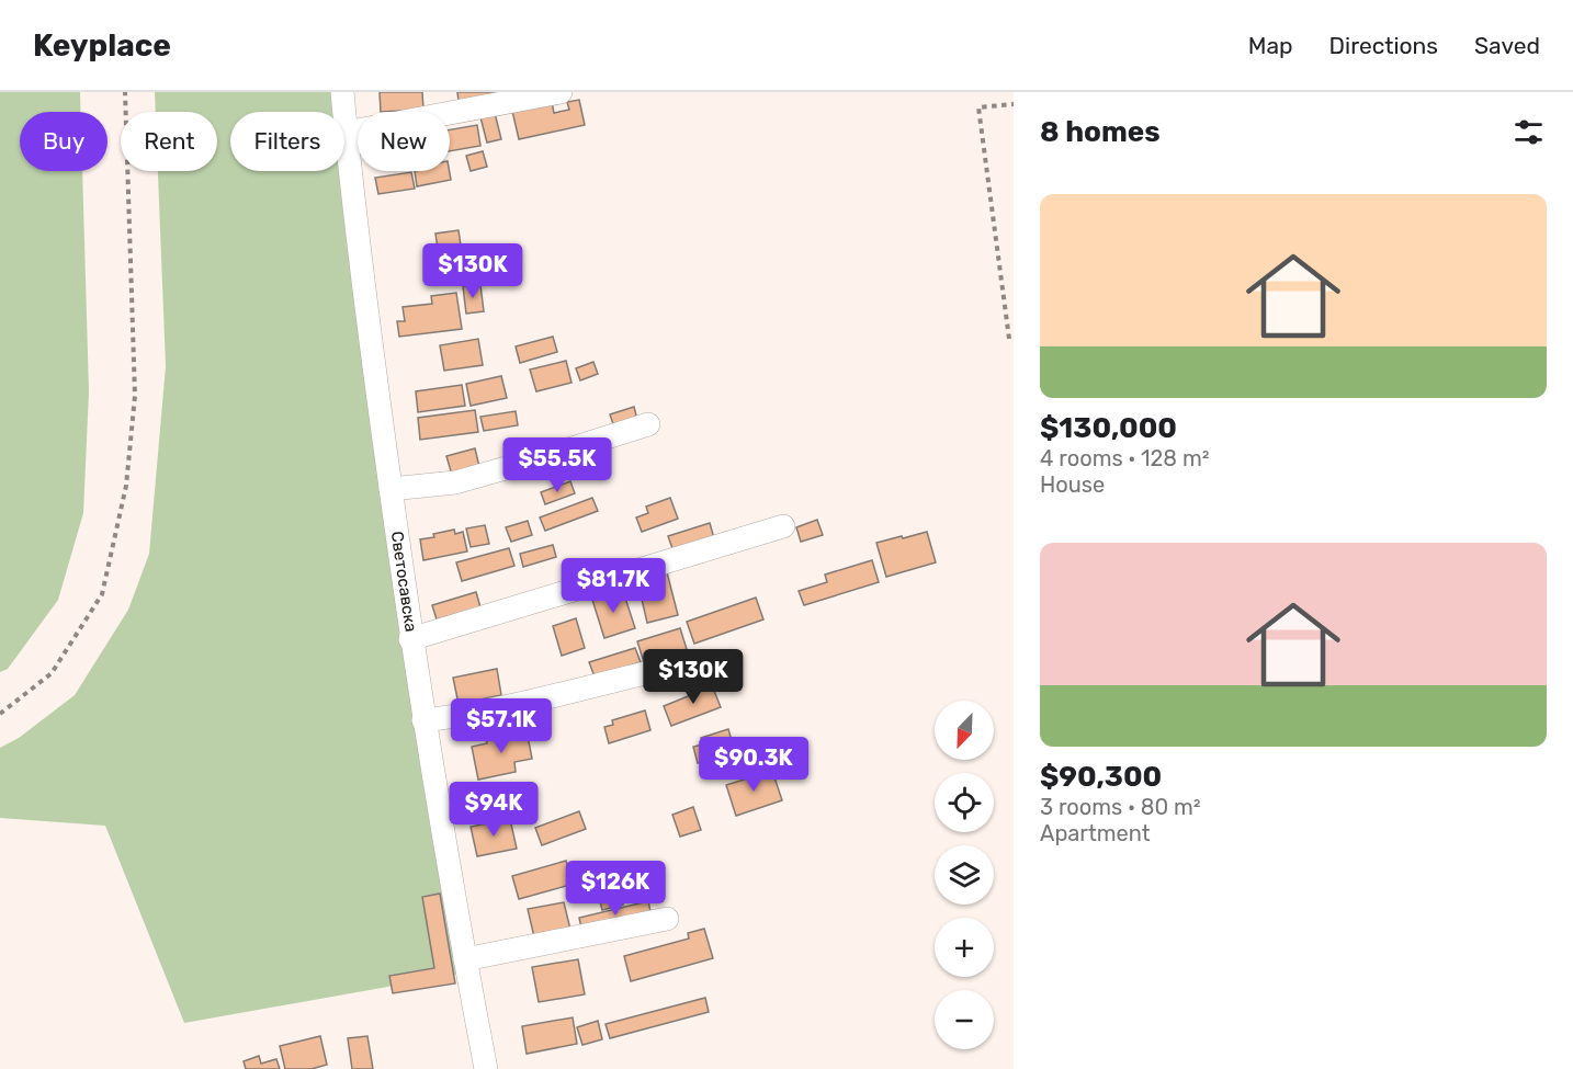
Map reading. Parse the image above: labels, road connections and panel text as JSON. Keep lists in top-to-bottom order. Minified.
{"streets":{"street":["Светосавска"]},"north":"bottom left","page":{"header":"Keyplace","nav":["Map","Directions","Saved"],"heading":"8 homes","chip":["Buy","Rent","Filters","New"],"list":[{"name":"$130,000","note":"4 rooms · 128 m² · House"},{"name":"$90,300","note":"3 rooms · 80 m² · Apartment"}],"price":["$130K","$55.5K","$81.7K","$130K","$57.1K","$90.3K","$94K","$126K"],"map_buttons":["+","−"]}}
